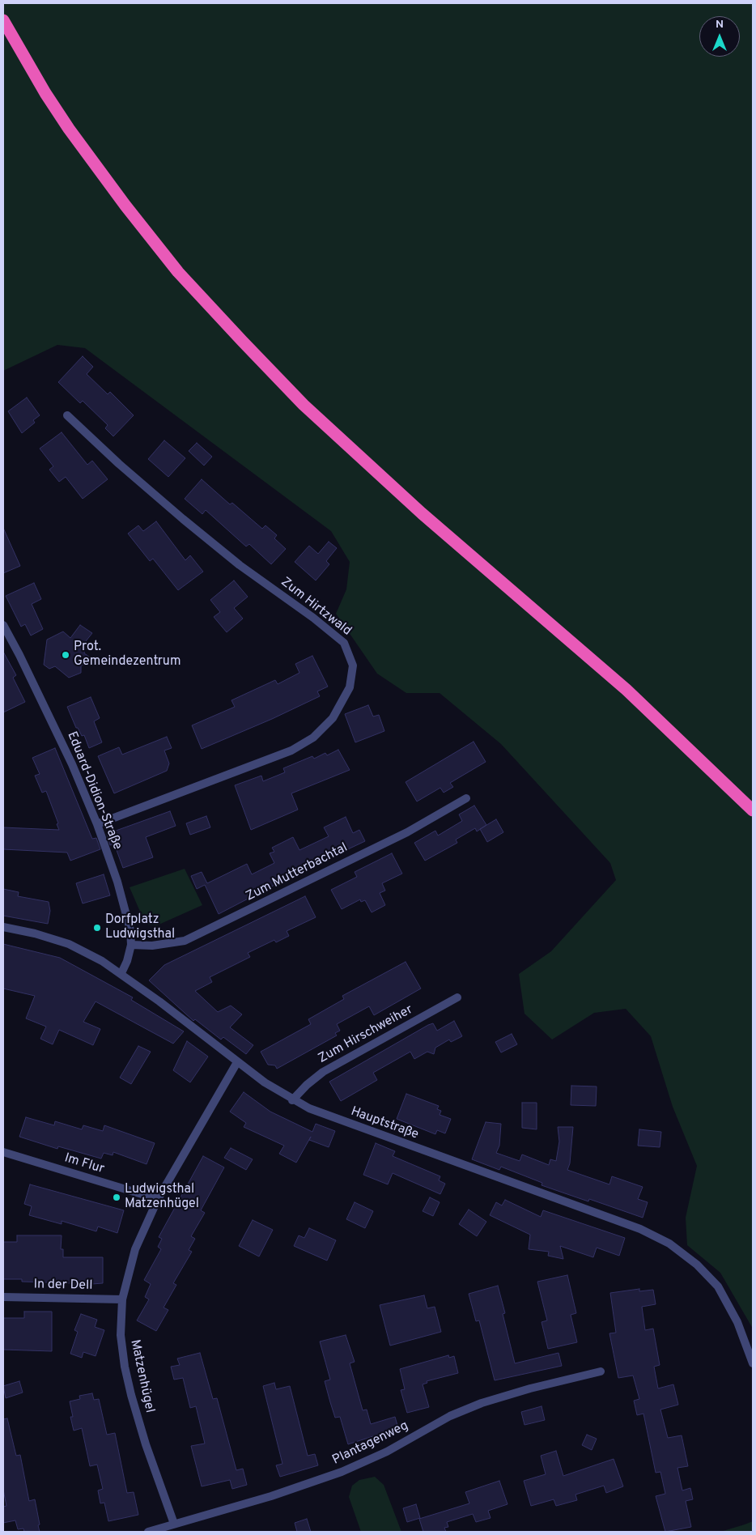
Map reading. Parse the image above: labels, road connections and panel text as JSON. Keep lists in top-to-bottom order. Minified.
{"streets":{"street":["Zum Hirtzwald","Eduard-Didion-Straße","Zum Mutterbachtal","Zum Hirschweiher","Hauptstraße","Im Flur","In der Dell","Matzenhügel","Plantagenweg"]},"crossings":[["Zum Hirtzwald","Eduard-Didion-Straße"],["Eduard-Didion-Straße","Zum Mutterbachtal"],["Eduard-Didion-Straße","Hauptstraße"],["Zum Hirschweiher","Hauptstraße"],["Hauptstraße","Matzenhügel"],["Im Flur","Matzenhügel"],["In der Dell","Matzenhügel"],["Matzenhügel","Plantagenweg"]],"places":["Prot. Gemeindezentrum","Dorfplatz Ludwigsthal","Ludwigsthal Matzenhügel"],"north":"top"}
